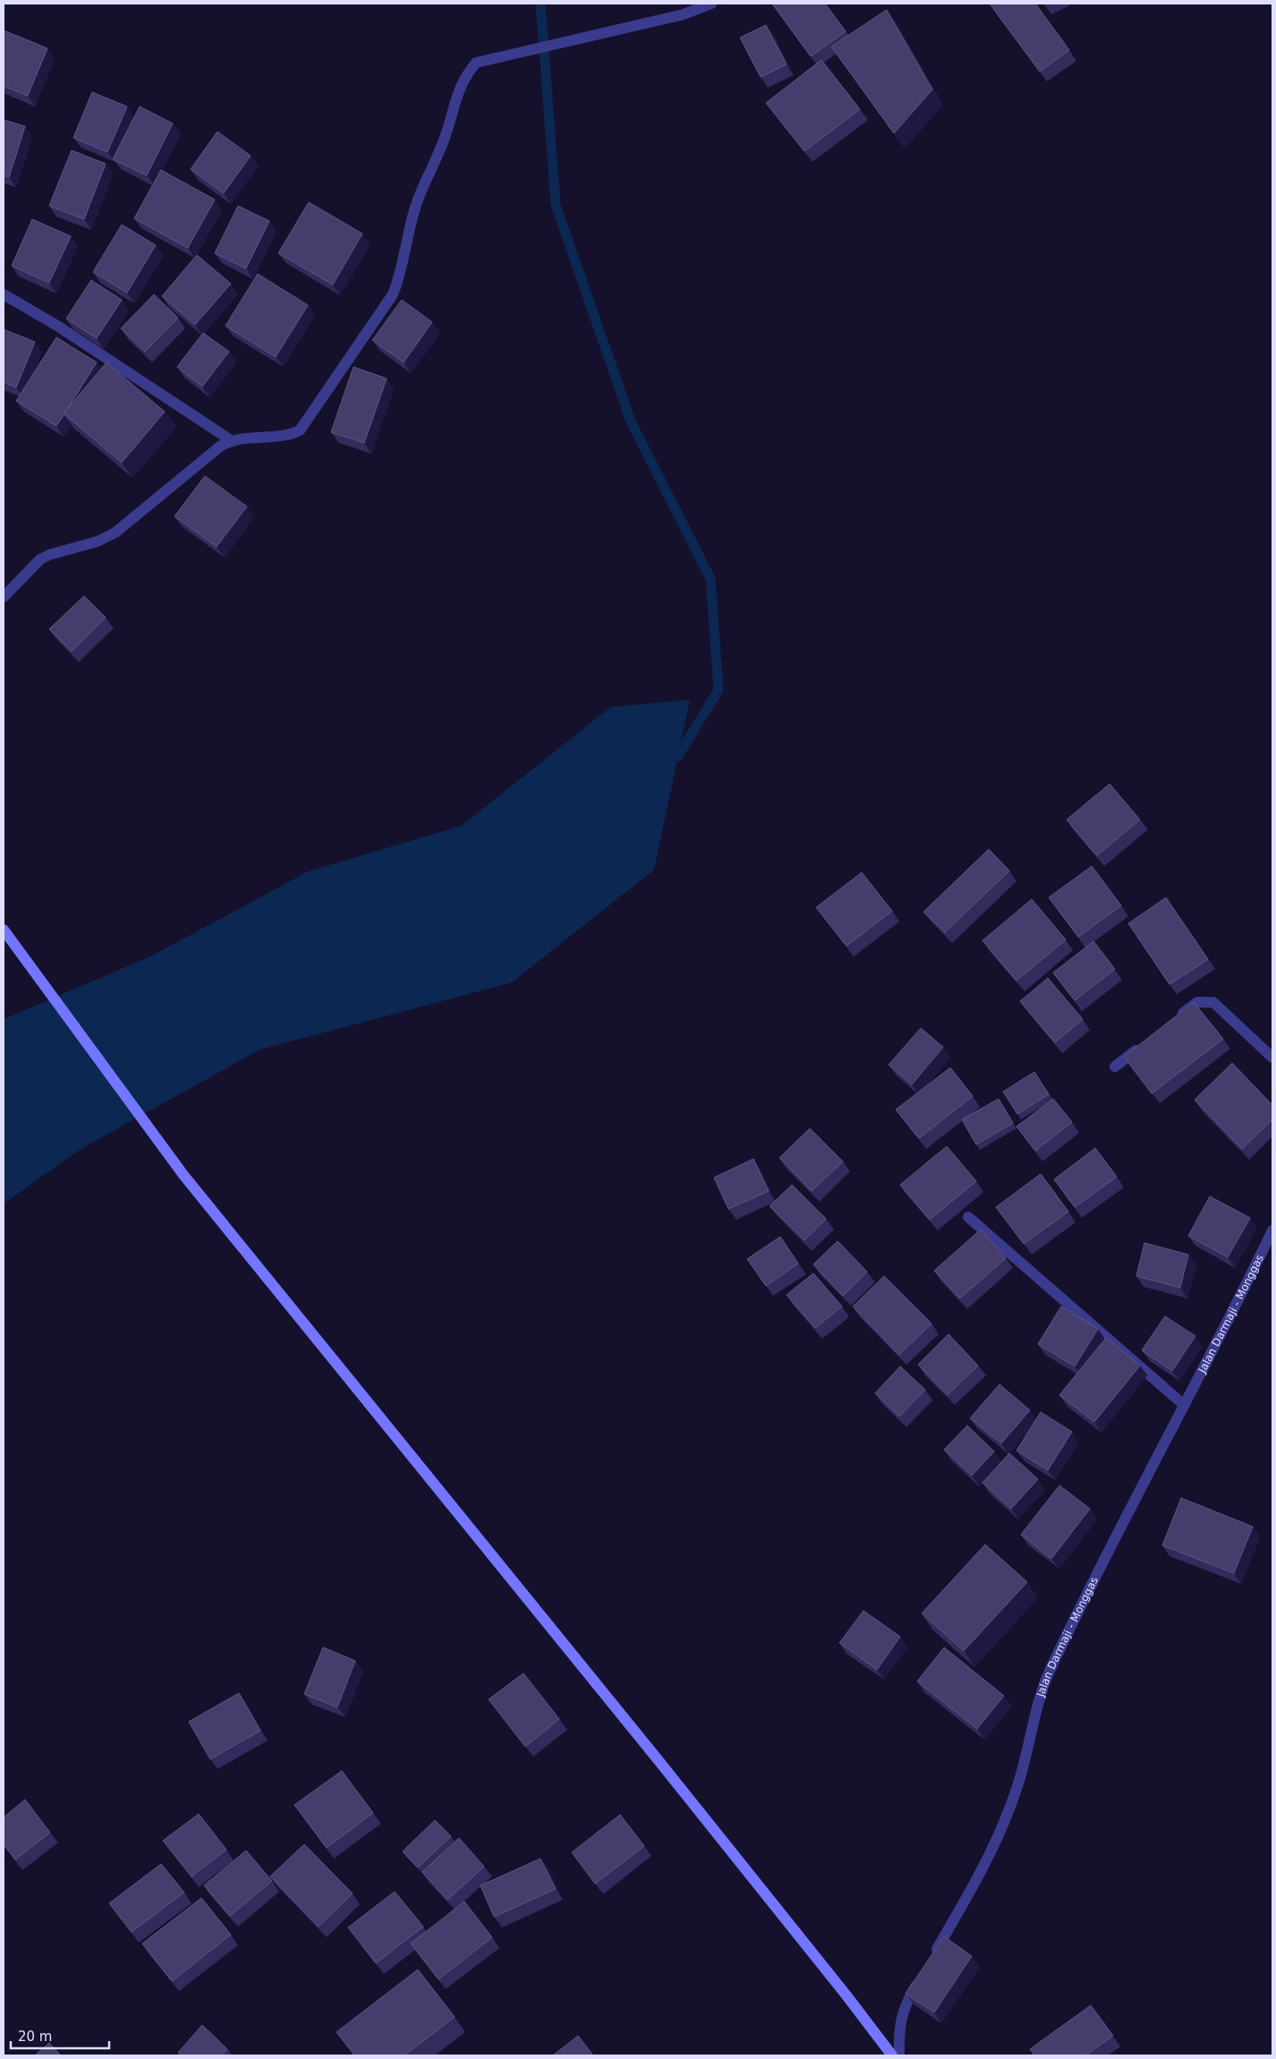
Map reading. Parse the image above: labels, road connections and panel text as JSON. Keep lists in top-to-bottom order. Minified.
{"streets":{"street":["Jalan Darmaji - Monggas"]},"scale_bar":"20 m"}
